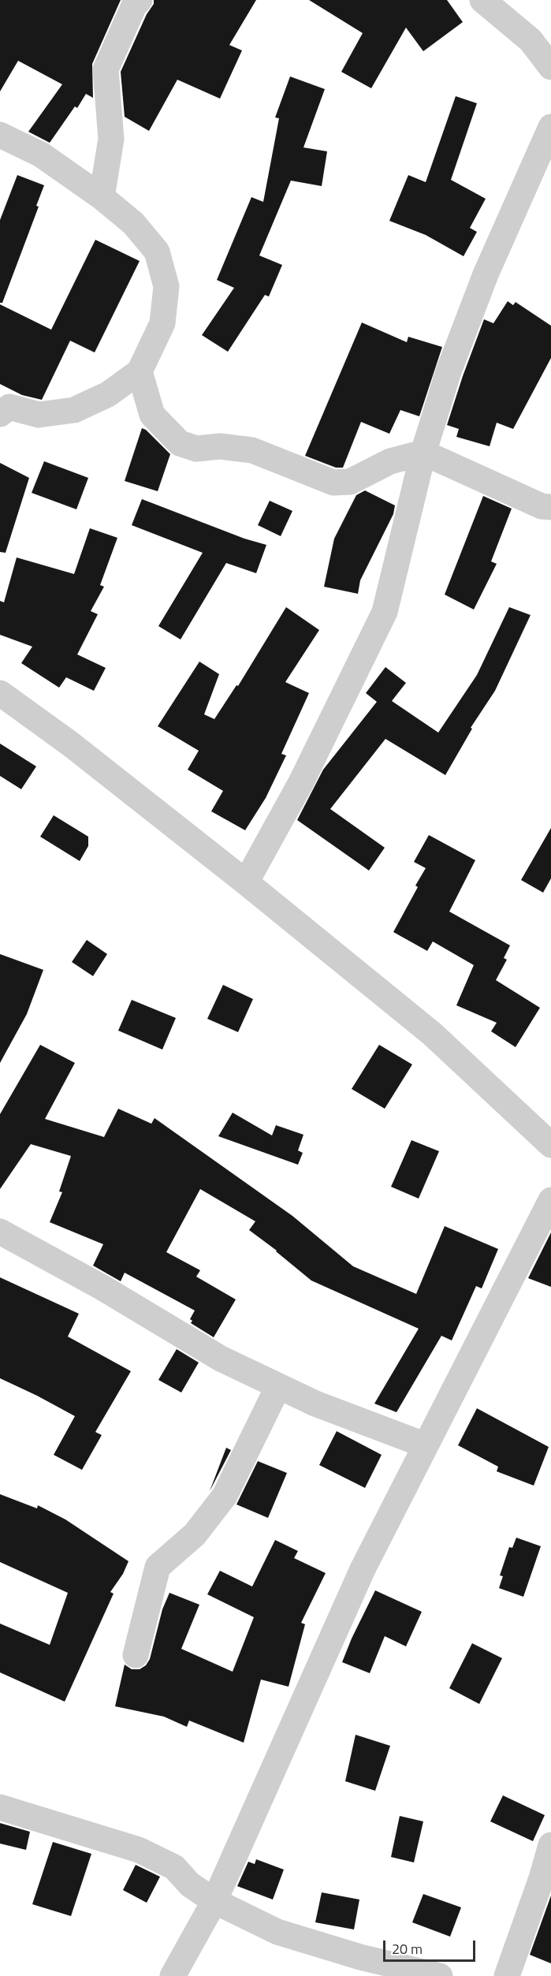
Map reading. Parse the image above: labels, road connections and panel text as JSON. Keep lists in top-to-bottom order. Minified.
{"scale_bar":"20 m"}
